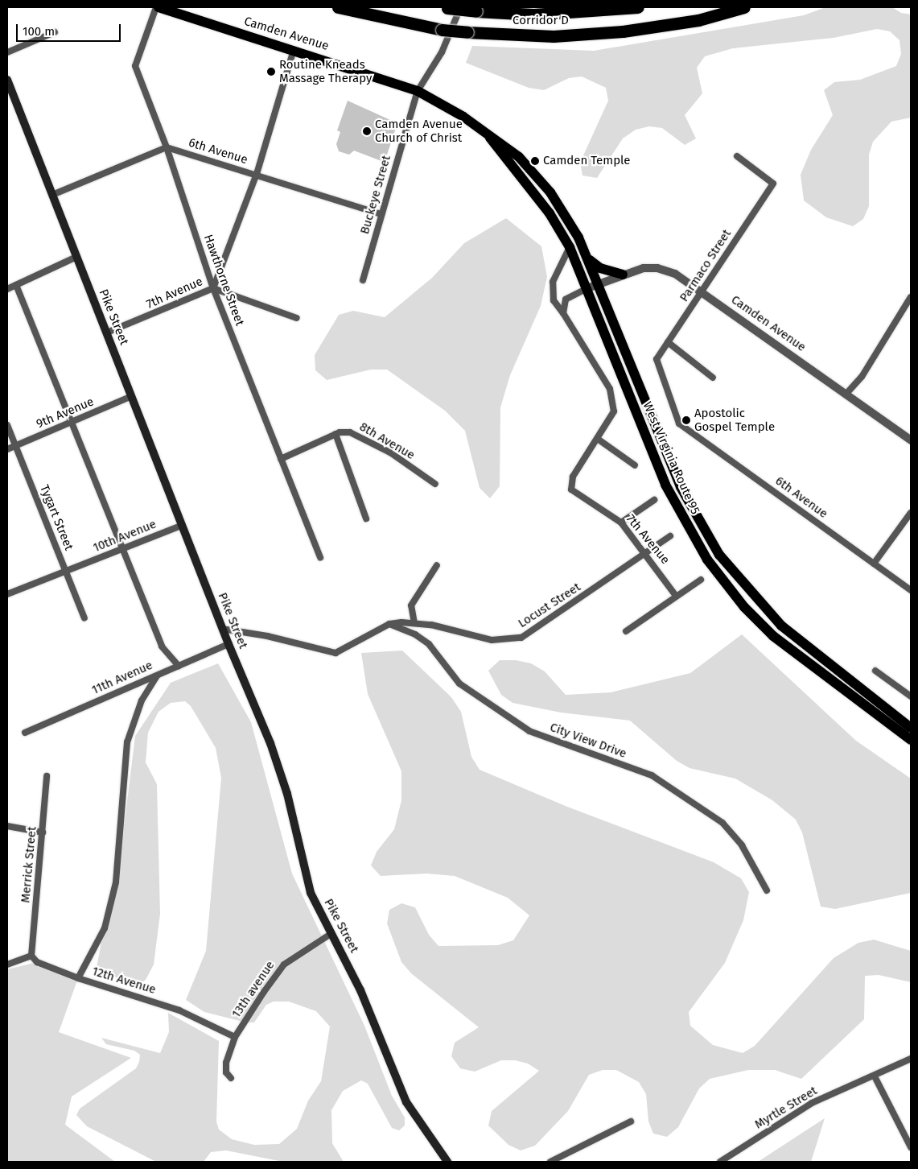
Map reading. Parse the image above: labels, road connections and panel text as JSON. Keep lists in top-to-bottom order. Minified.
{"streets":{"highway":["Corridor D"],"main road":["Camden Avenue","Pike Street","West Virginia Route 95"],"street":["6th Avenue","Buckeye Street","Parmaco Street","Hawthorne Street","7th Avenue","9th Avenue","8th Avenue","Tygart Street","10th Avenue","Locust Street","11th Avenue","City View Drive","Merrick Street","12th Avenue","13th avenue","Myrtle Street"]},"crossings":[["Camden Avenue","Buckeye Street"],["Camden Avenue","Parmaco Street"],["Camden Avenue","Hawthorne Street"],["Camden Avenue","West Virginia Route 95"],["6th Avenue","Buckeye Street"],["6th Avenue","Parmaco Street"],["6th Avenue","Hawthorne Street"],["Hawthorne Street","7th Avenue"],["Hawthorne Street","8th Avenue"],["7th Avenue","Pike Street"],["7th Avenue","Locust Street"],["Pike Street","9th Avenue"],["Pike Street","10th Avenue"],["Pike Street","11th Avenue"],["Pike Street","13th avenue"],["9th Avenue","Tygart Street"],["Tygart Street","10th Avenue"],["Locust Street","City View Drive"],["Merrick Street","12th Avenue"],["12th Avenue","13th avenue"]],"places":["Routine Kneads Massage Therapy","Camden Avenue Church of Christ","Camden Temple","Apostolic Gospel Temple"],"scale_bar":"100 m"}
